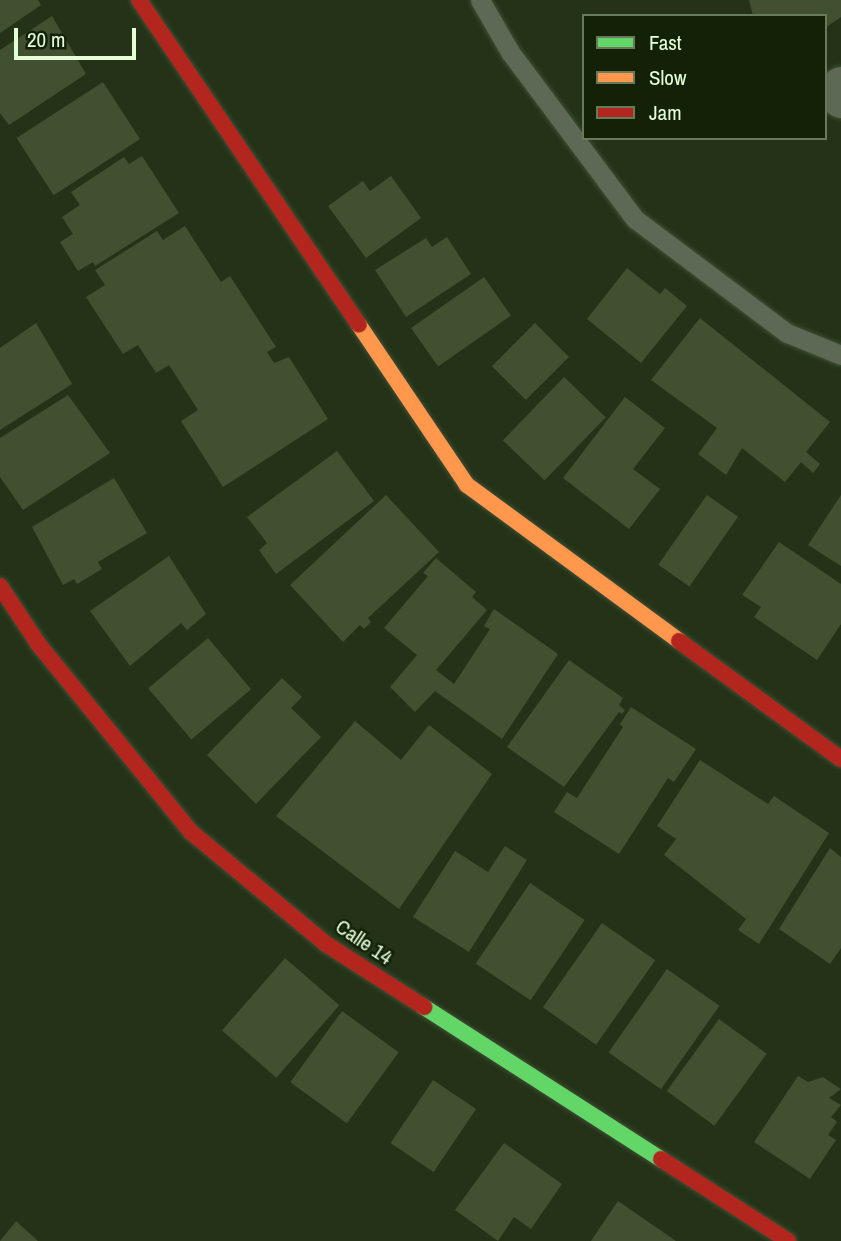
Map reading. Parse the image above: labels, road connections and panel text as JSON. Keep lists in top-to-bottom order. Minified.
{"streets":{"street":["Calle 14"]},"legend":["Fast","Slow","Jam"],"scale_bar":"20 m"}
